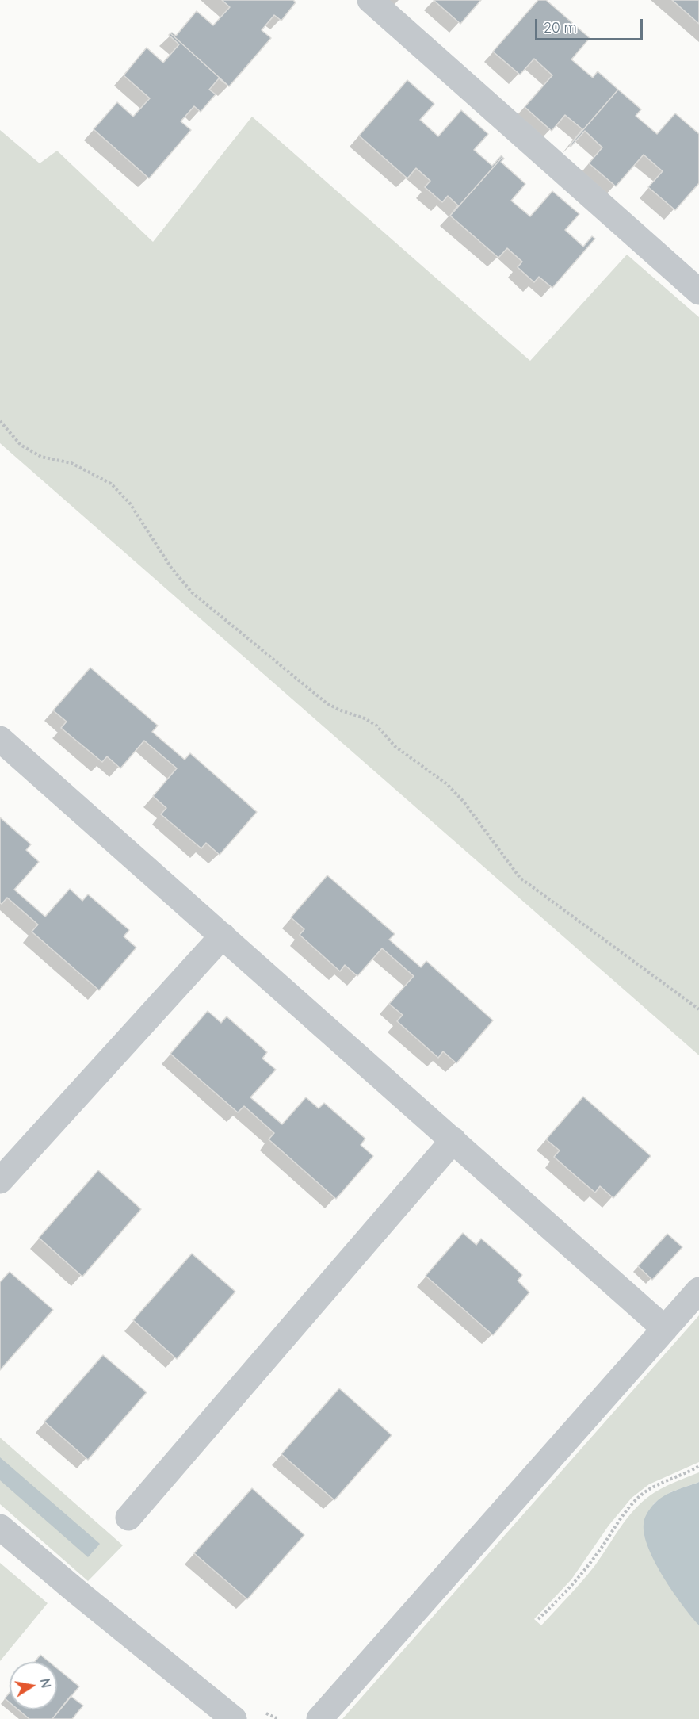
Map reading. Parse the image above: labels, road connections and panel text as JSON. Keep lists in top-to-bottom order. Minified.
{"scale_bar":"20 m","north":"right"}
